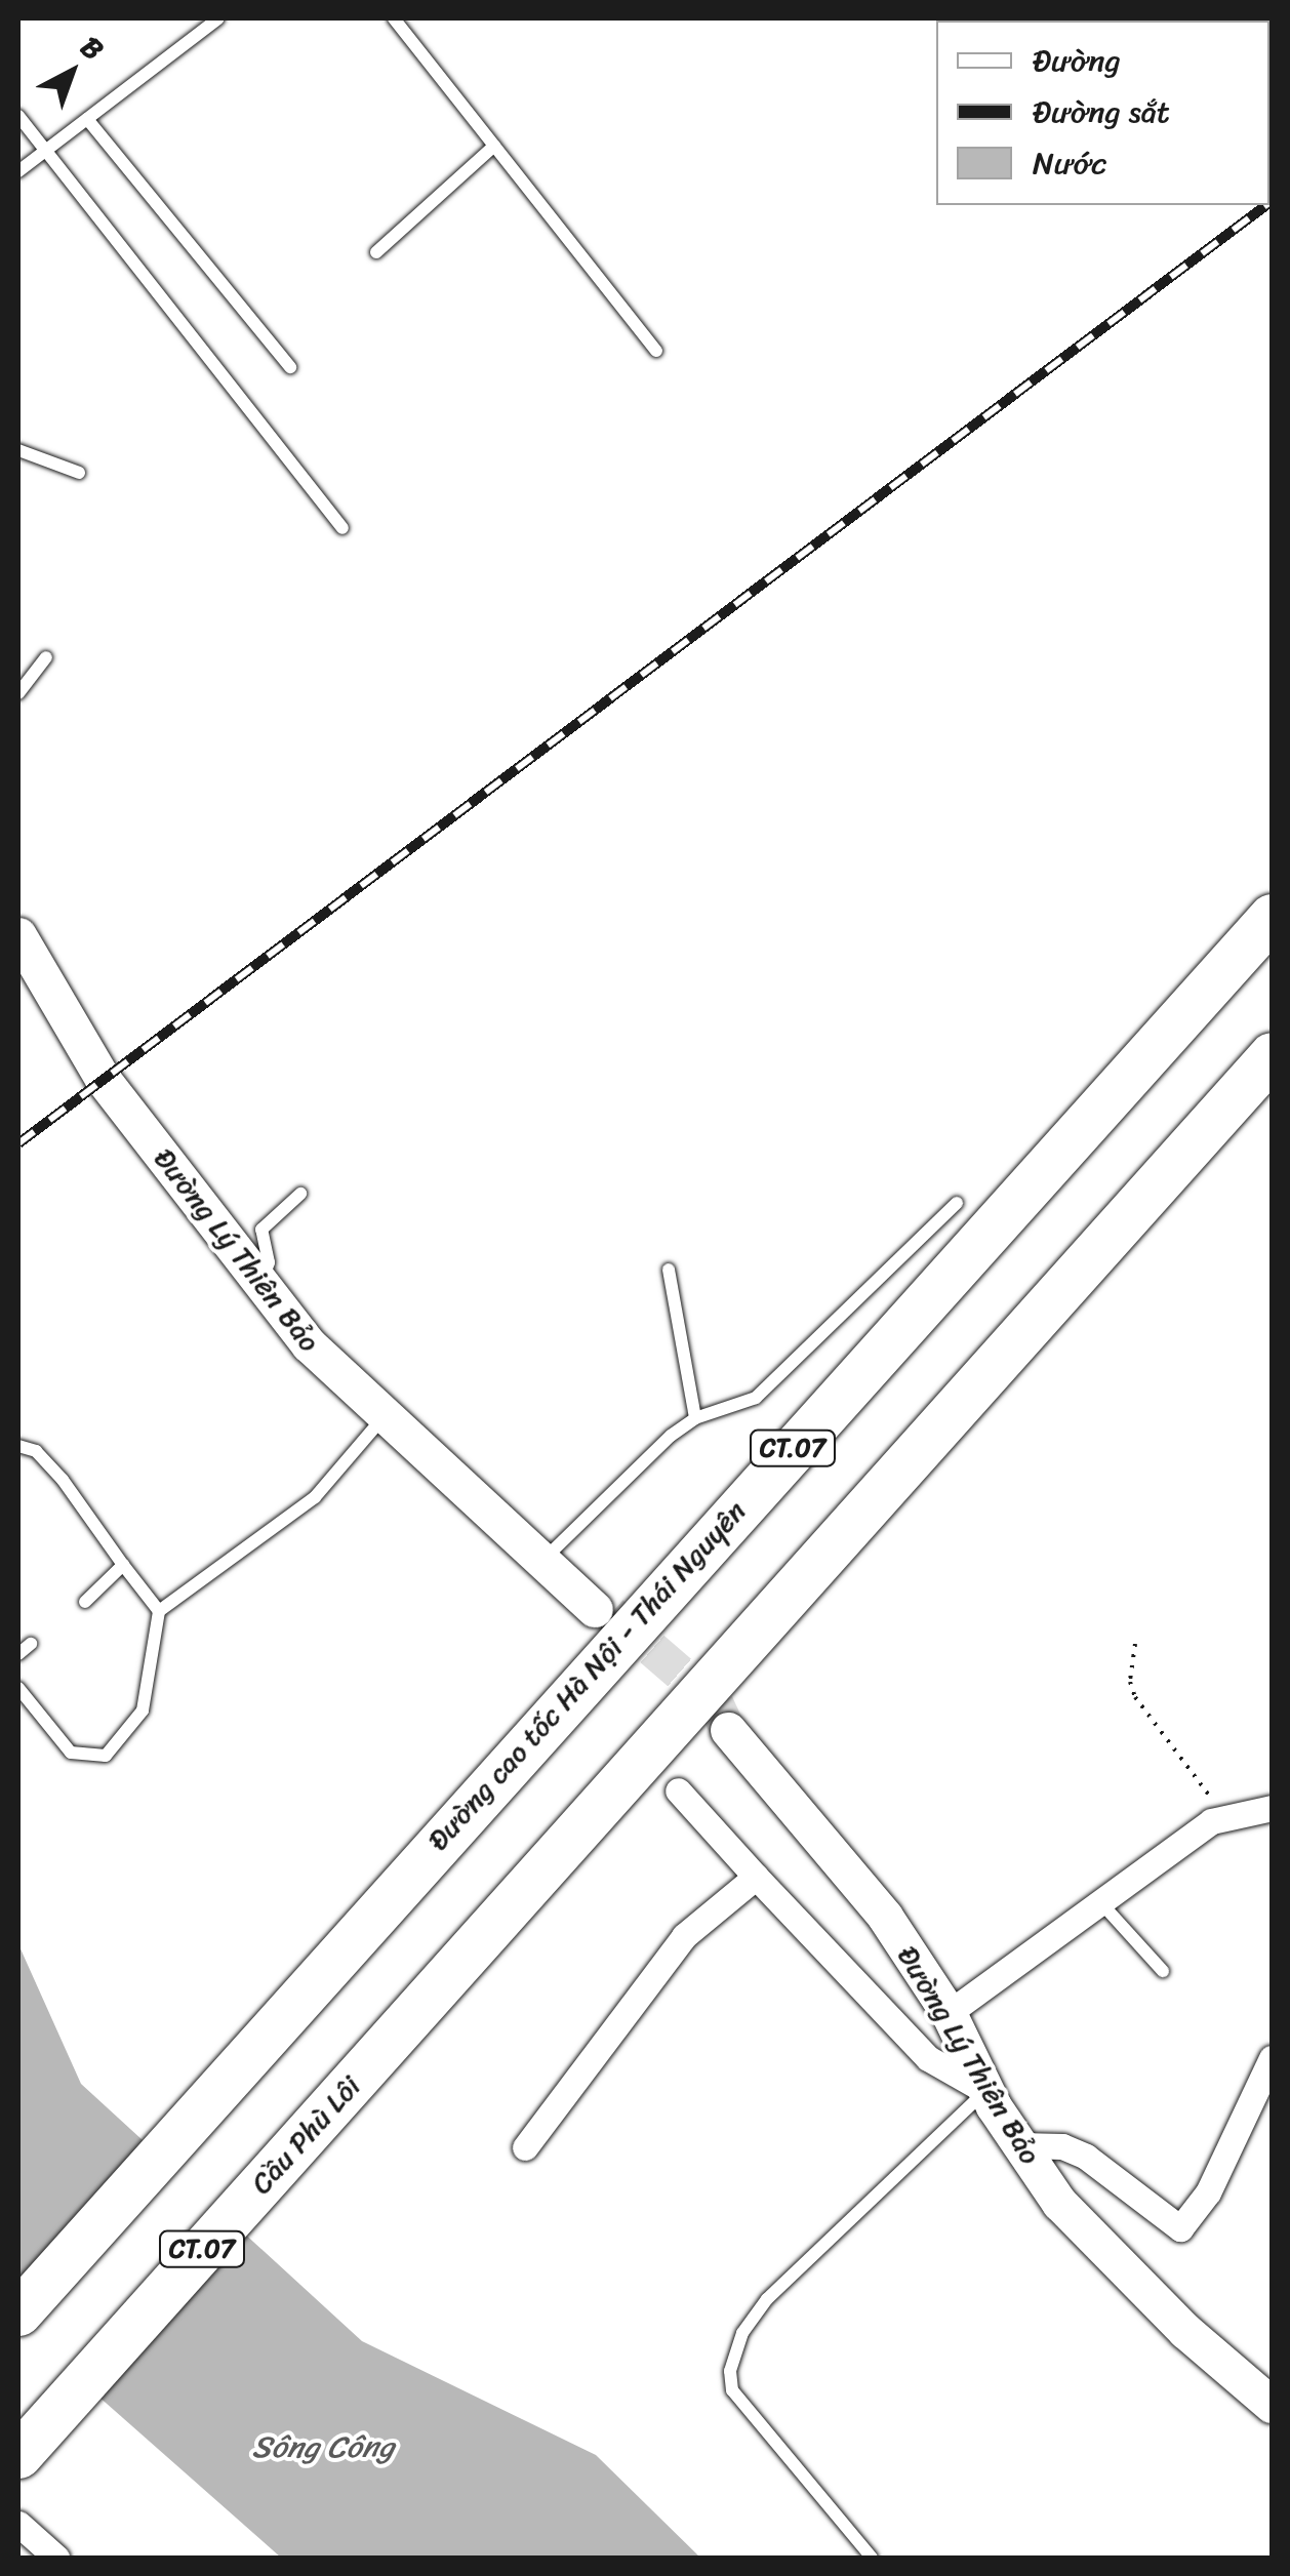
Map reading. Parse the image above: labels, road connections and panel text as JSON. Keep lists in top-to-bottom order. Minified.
{"streets":{"highway":["CT.07","Đường cao tốc Hà Nội - Thái Nguyên","Cầu Phù Lôi"],"main road":["Đường Lý Thiên Bảo"]},"water":["Sông Công"],"legend":["Đường","Đường sắt","Nước"],"north":"top right"}
